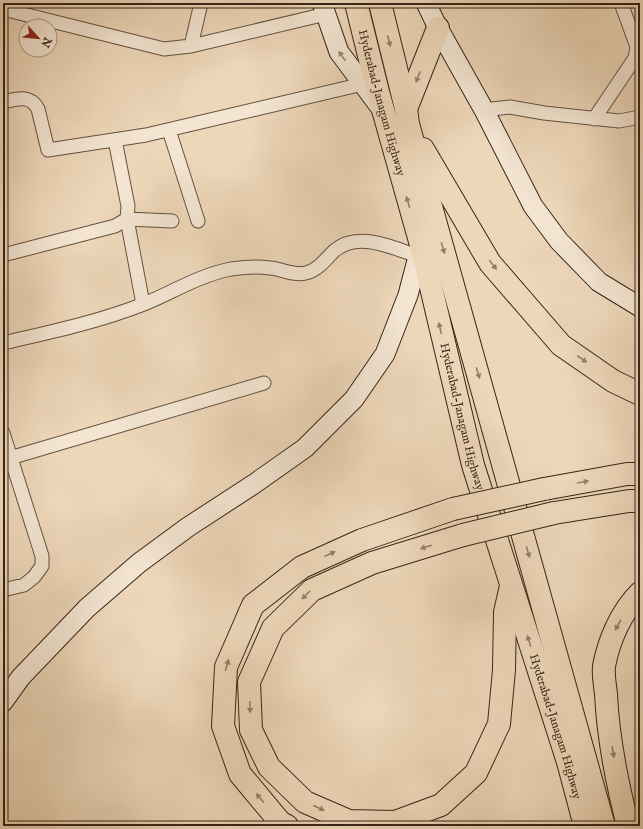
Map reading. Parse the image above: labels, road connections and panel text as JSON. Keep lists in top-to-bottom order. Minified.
{"streets":{"highway":["Hyderabad-Janagam Highway"]},"north":"bottom right"}
